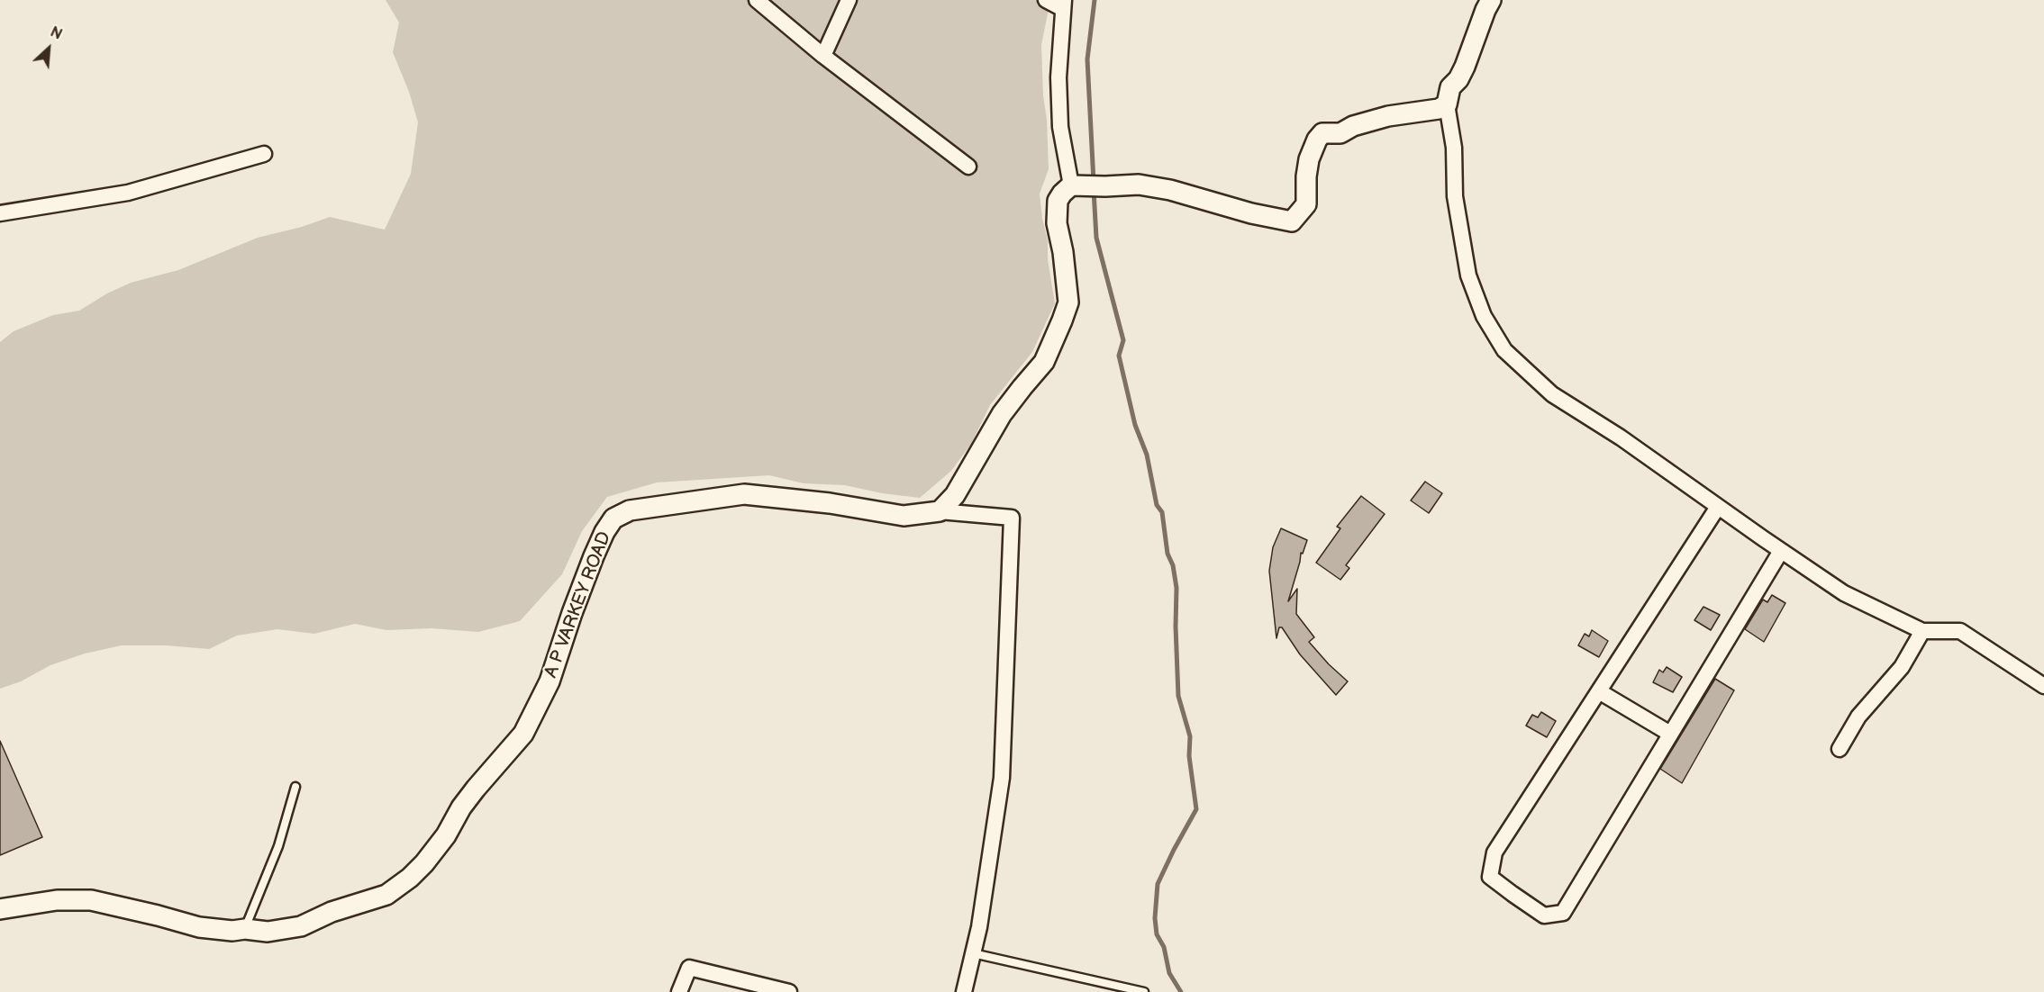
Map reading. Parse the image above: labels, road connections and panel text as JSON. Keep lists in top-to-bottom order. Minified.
{"streets":{"street":["A P VARKEY ROAD"]},"north":"top right"}
